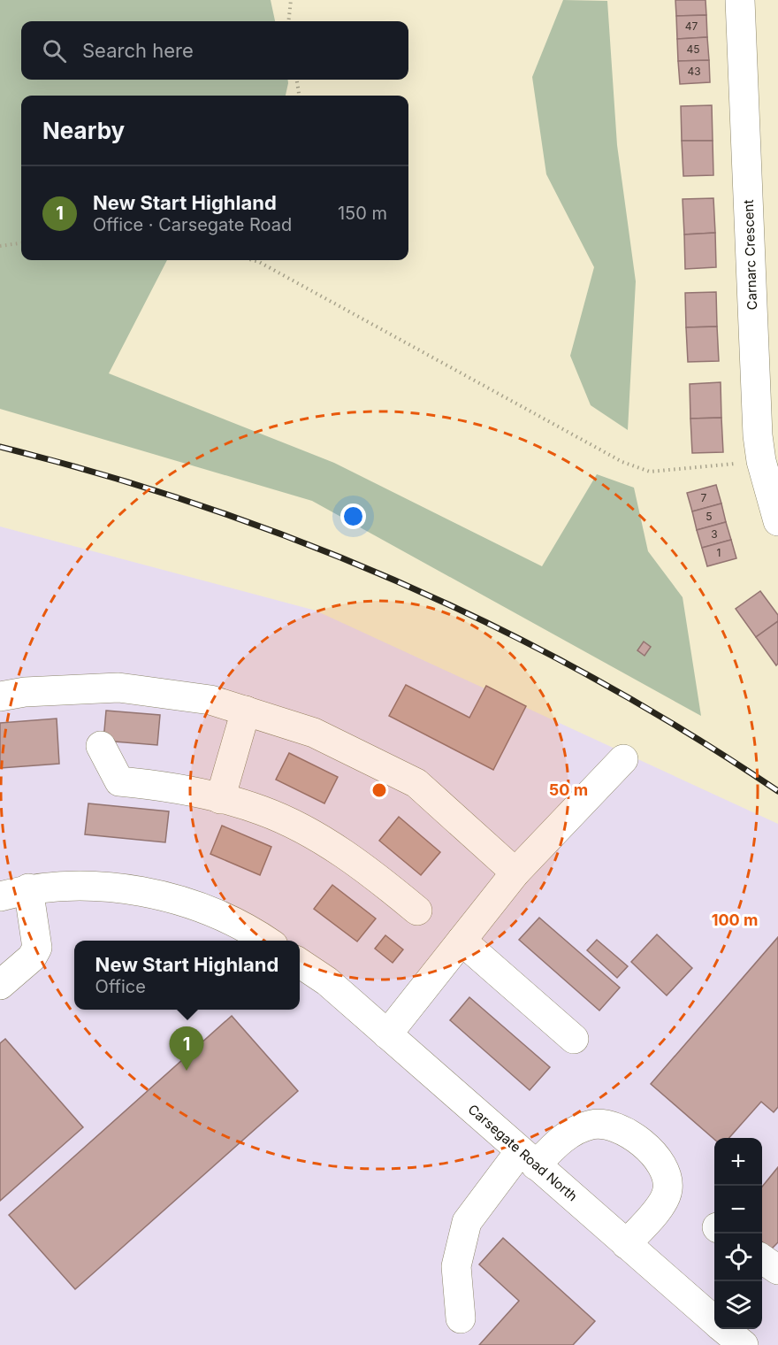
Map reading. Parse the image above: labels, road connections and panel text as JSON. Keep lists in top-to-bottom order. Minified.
{"streets":{"street":["Carnarc Crescent","Carsegate Road North"]},"house_numbers":["47","45","43","7","5","3","1"],"page":{"search":"Search here","heading":"Nearby","list":[{"mark":"1","name":"New Start Highland","note":"Office · Carsegate Road","value":"150 m"}],"popup":["New Start Highland","Office"],"pins":"1","map_buttons":["+","−"]},"rings":["50 m","100 m"]}
